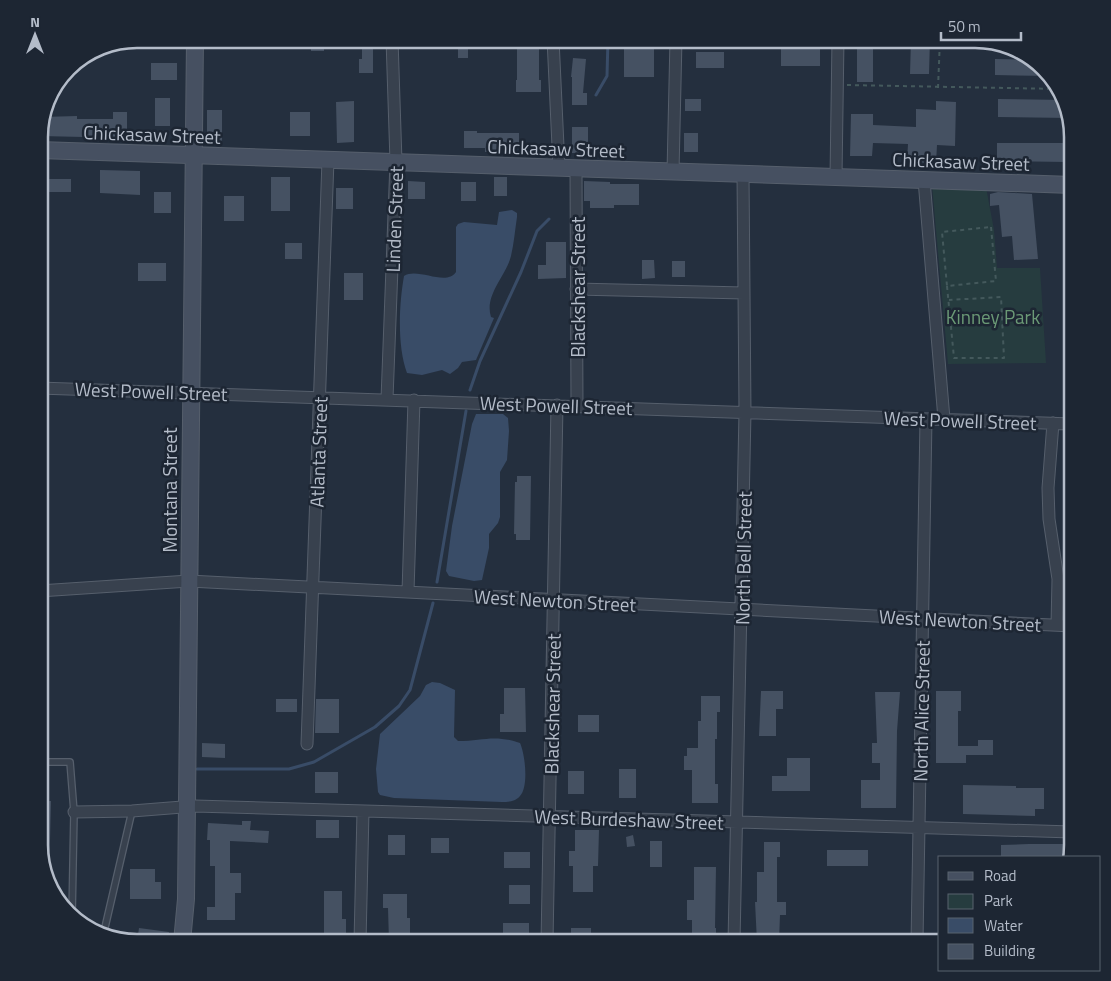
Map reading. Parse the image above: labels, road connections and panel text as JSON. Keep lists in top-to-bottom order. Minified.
{"streets":{"street":["Chickasaw Street","Linden Street","Blackshear Street","West Powell Street","Atlanta Street","Montana Street","North Bell Street","West Newton Street","North Alice Street","West Burdeshaw Street"]},"crossings":[["Chickasaw Street","Linden Street"],["Chickasaw Street","Blackshear Street"],["Chickasaw Street","Atlanta Street"],["Chickasaw Street","Montana Street"],["Chickasaw Street","North Bell Street"],["Linden Street","West Powell Street"],["Blackshear Street","West Powell Street"],["Blackshear Street","West Newton Street"],["Blackshear Street","West Burdeshaw Street"],["West Powell Street","Atlanta Street"],["West Powell Street","Montana Street"],["West Powell Street","North Bell Street"],["West Powell Street","North Alice Street"],["Atlanta Street","West Newton Street"],["Montana Street","West Newton Street"],["Montana Street","West Burdeshaw Street"],["North Bell Street","West Newton Street"],["North Bell Street","West Burdeshaw Street"],["West Newton Street","North Alice Street"],["North Alice Street","West Burdeshaw Street"]],"parks":["Kinney Park"],"legend":["Road","Park","Water","Building"],"scale_bar":"50 m","north":"top"}
